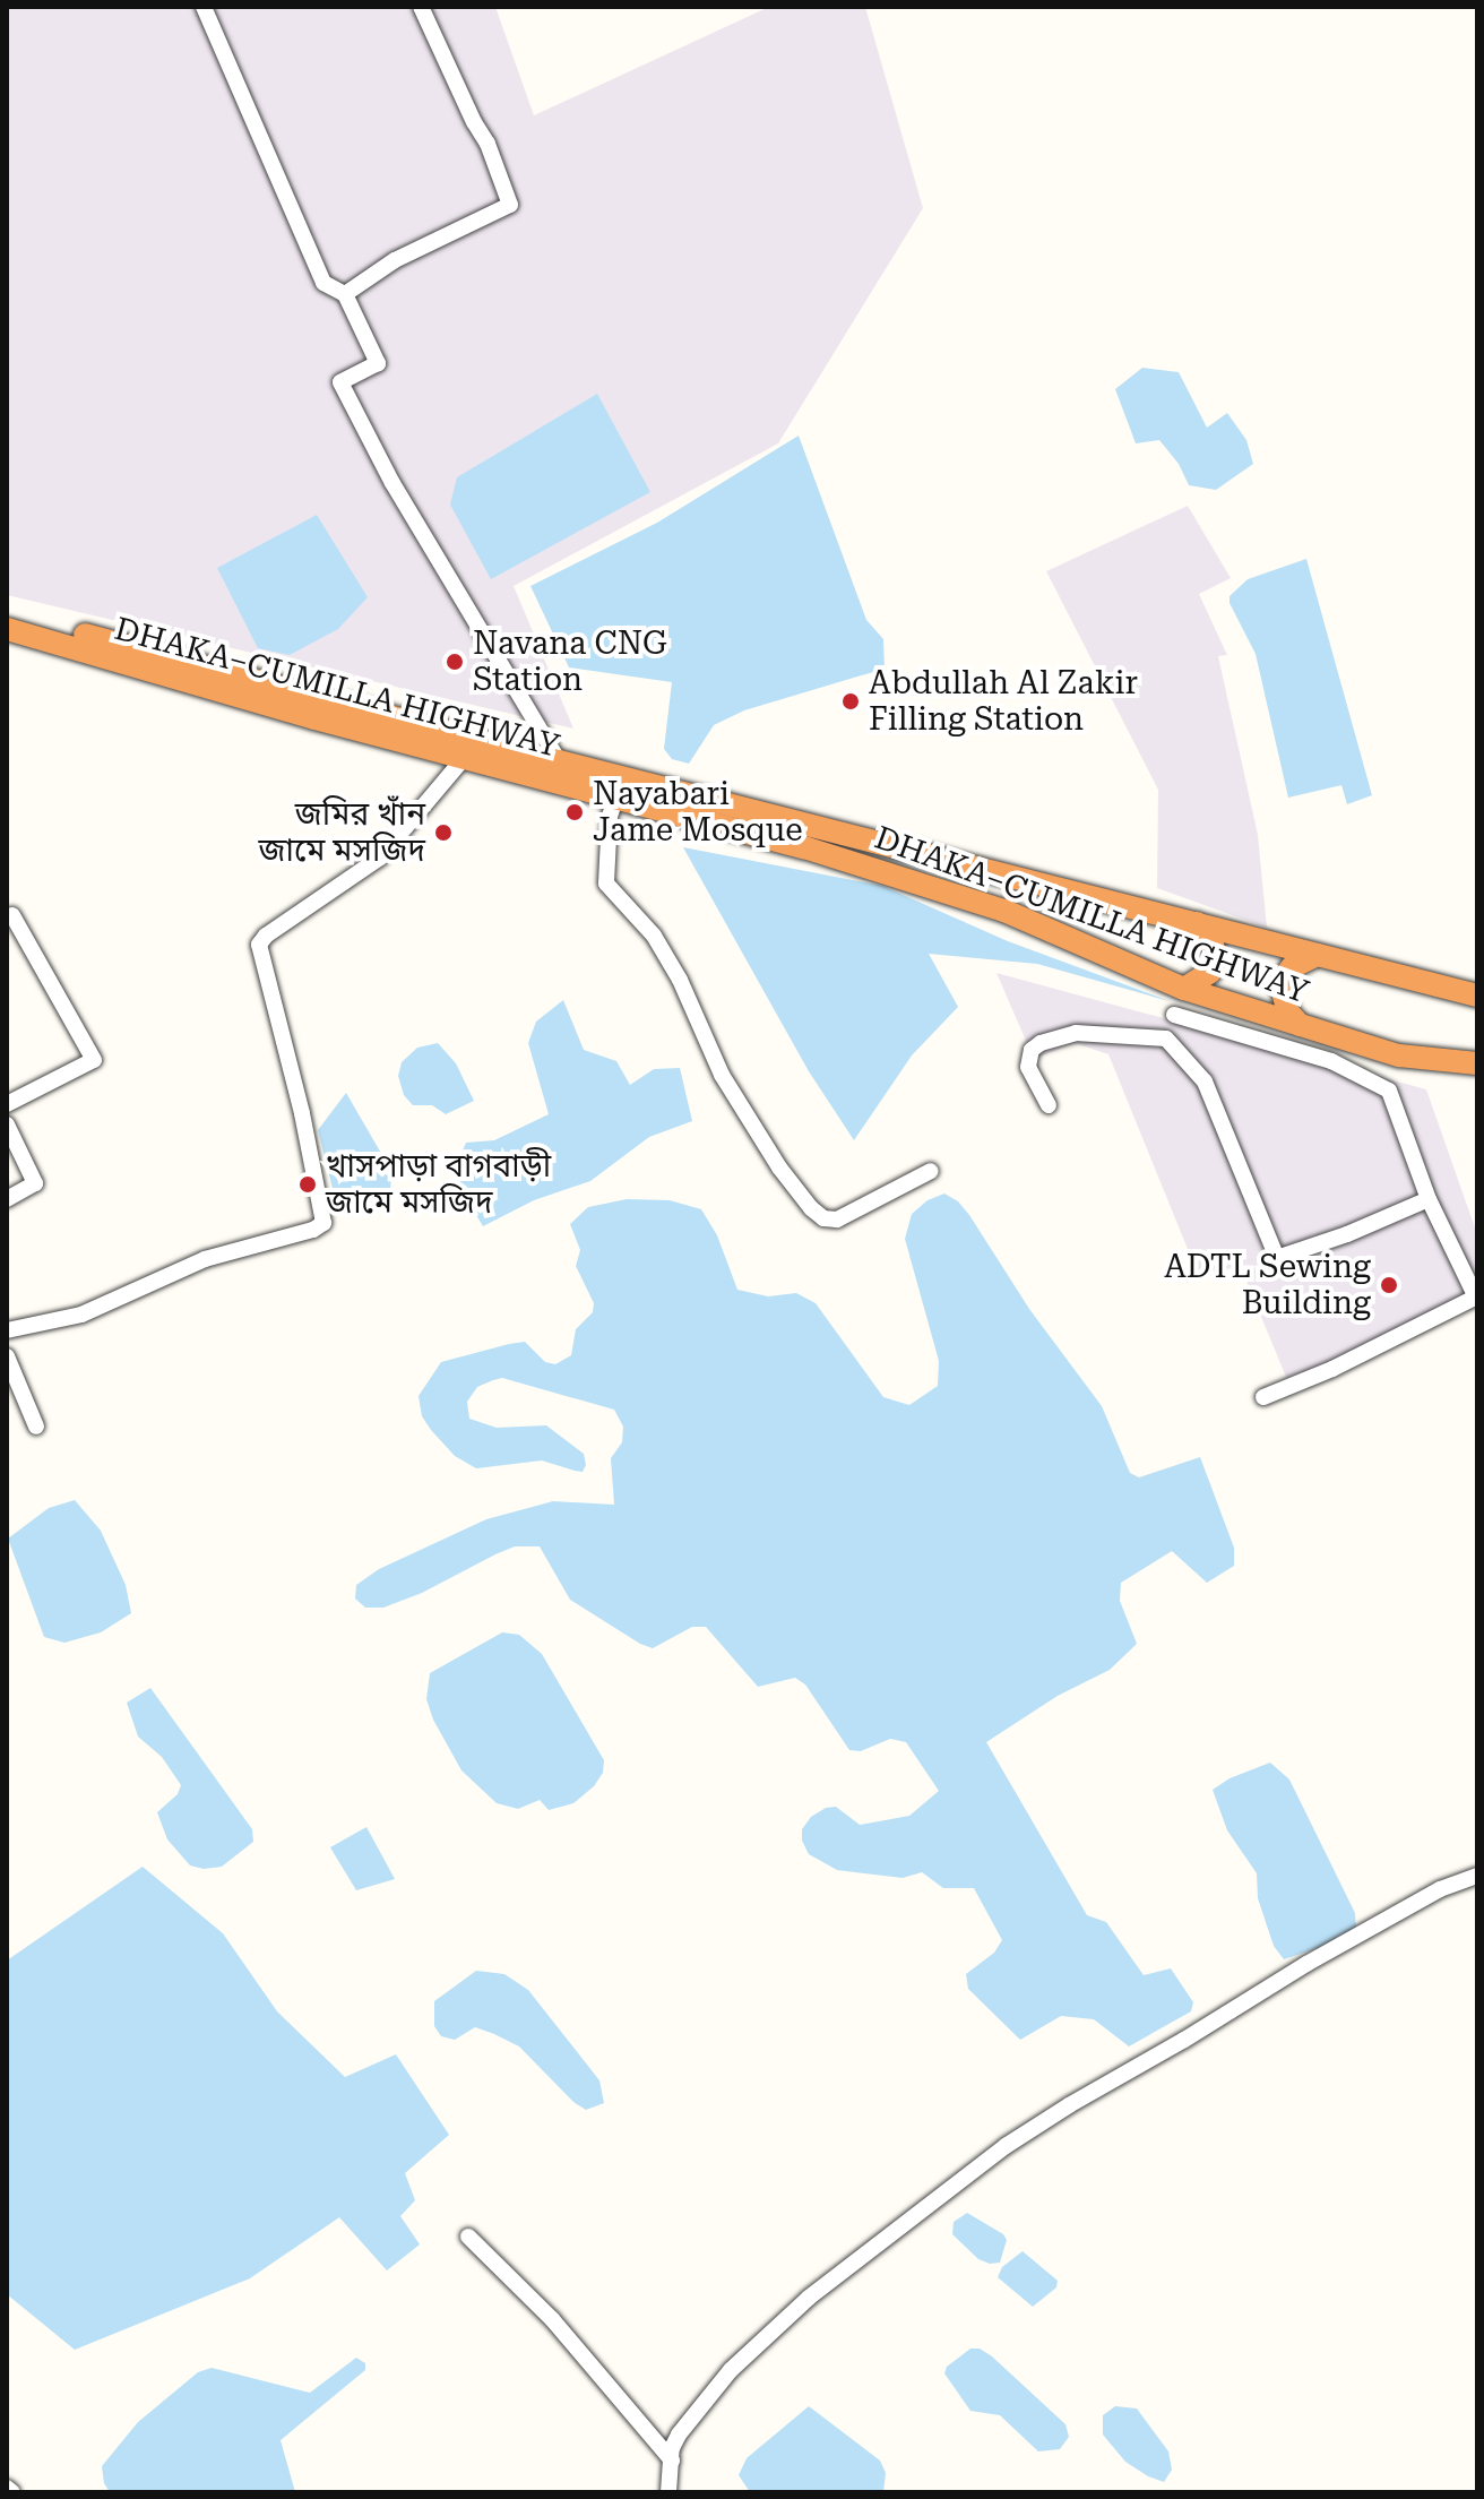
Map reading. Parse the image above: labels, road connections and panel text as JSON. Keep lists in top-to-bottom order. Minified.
{"streets":{"highway":["DHAKA–CUMILLA HIGHWAY"]},"places":["Navana CNG Station","Abdullah Al Zakir Filling Station","Nayabari Jame Mosque","জমির খাঁন জামে মসজিদ","খাসপাড়া বাগবাড়ী জামে মসজিদ","ADTL Sewing Building"]}
